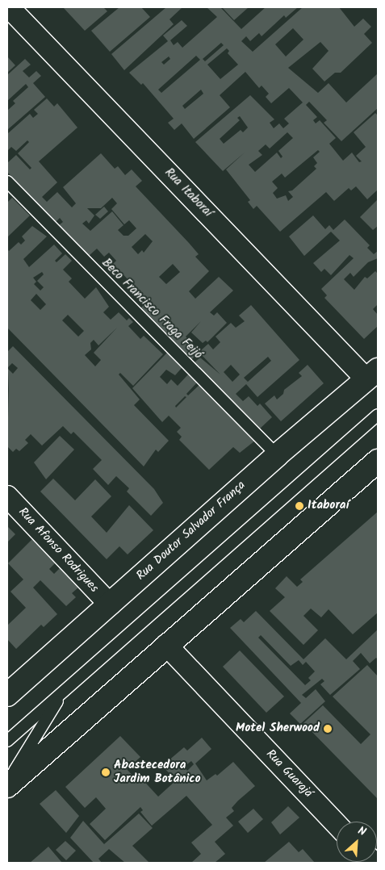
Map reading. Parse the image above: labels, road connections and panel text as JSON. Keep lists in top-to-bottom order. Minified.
{"streets":{"main road":["Rua Doutor Salvador França"],"street":["Rua Itaboraí","Rua Afonso Rodrigues","Rua Guarajá"],"lane":["Beco Francisco Fraga Feijó"]},"crossings":[["Rua Itaboraí","Rua Doutor Salvador França"],["Beco Francisco Fraga Feijó","Rua Doutor Salvador França"],["Rua Doutor Salvador França","Rua Afonso Rodrigues"]],"places":["Itaboraí","Motel Sherwood","Abastecedora Jardim Botânico"],"north":"top right"}
